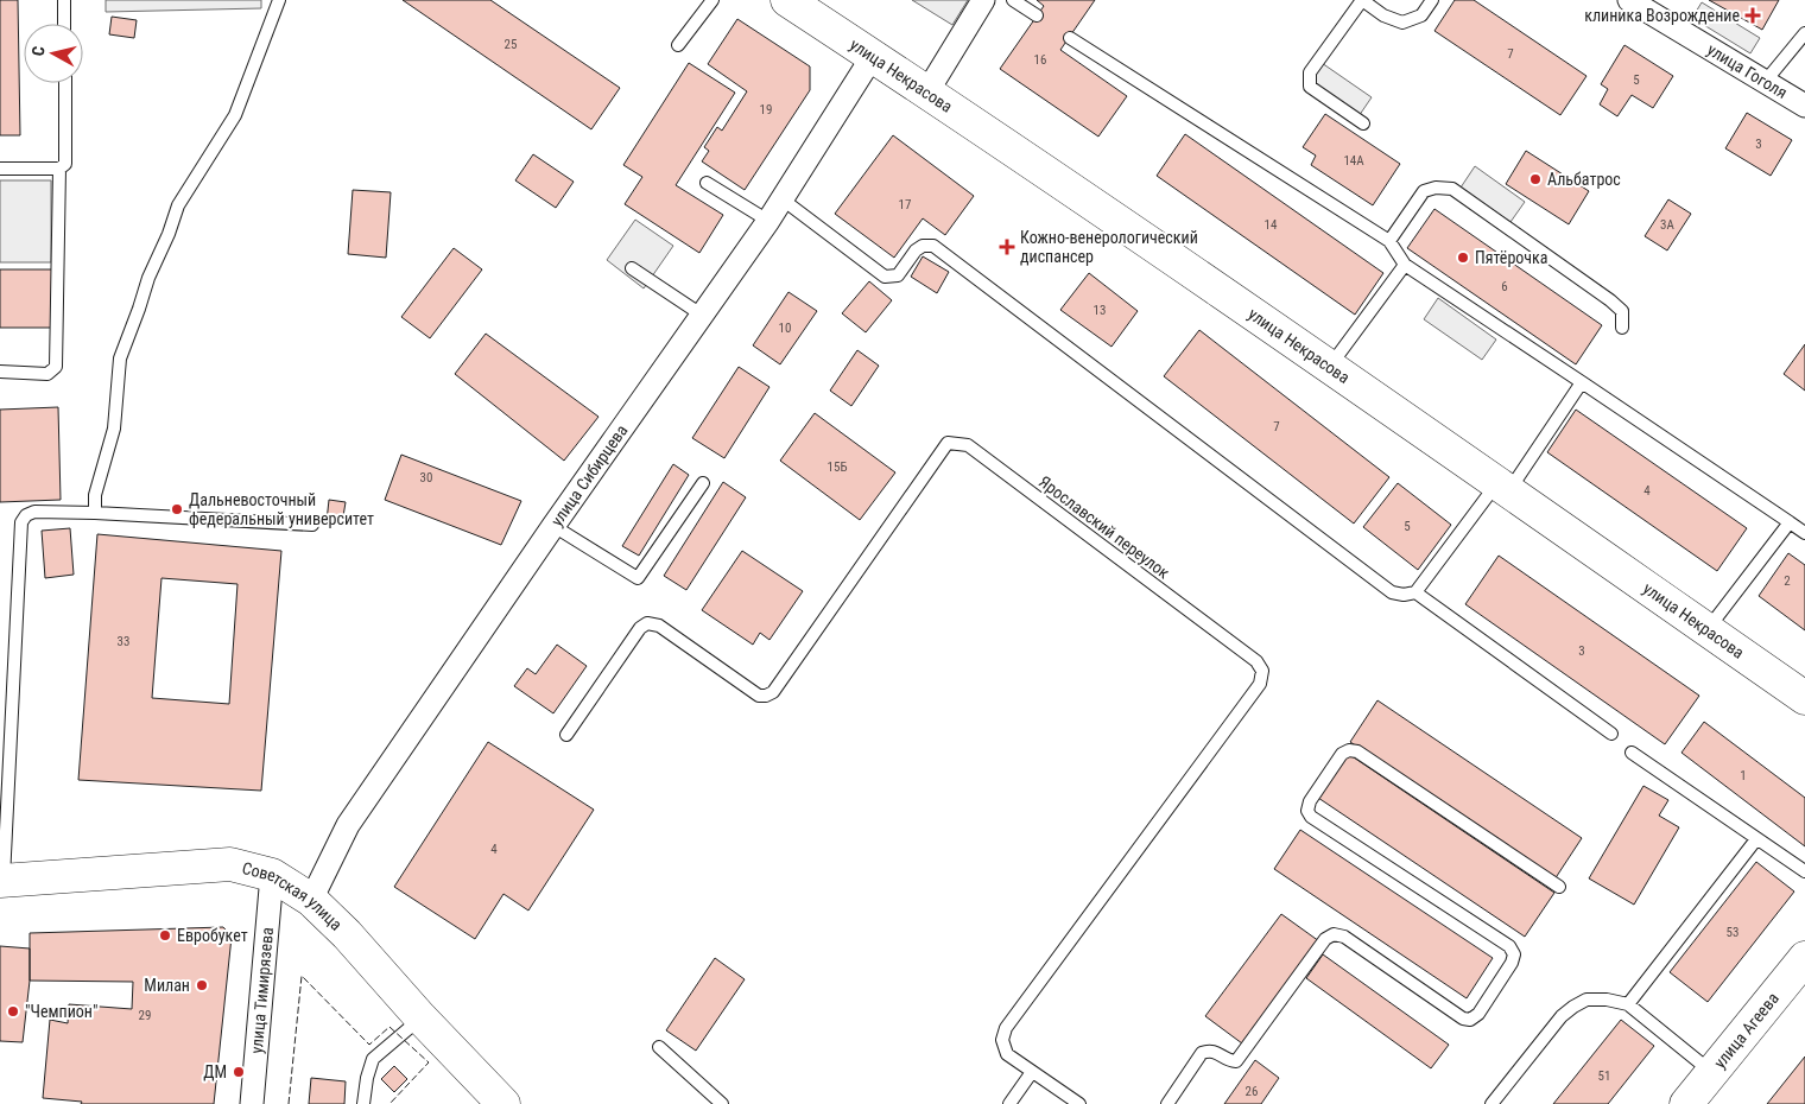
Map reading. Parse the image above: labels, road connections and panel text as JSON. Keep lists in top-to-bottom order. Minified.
{"streets":{"main road":["улица Некрасова","Советская улица","улица Агеева"],"street":["улица Гоголя","улица Сибирцева","улица Тимирязева"],"lane":["Ярославский переулок"]},"crossings":[["улица Некрасова","улица Сибирцева"],["улица Сибирцева","Советская улица"],["Советская улица","улица Тимирязева"]],"places":{"health":["клиника Возрождение","Кожно-венерологический диспансер"],"other":["Альбатрос","Пятёрочка","Дальневосточный федеральный университет","Евробукет","Милан","\"Чемпион\"","ДМ"]},"house_numbers":["25","7","16","5","19","3","14А","17","14","3А","6","13","10","7","15Б","30","4","5","2","33","3","1","4","53","29","51","26"],"north":"left"}
